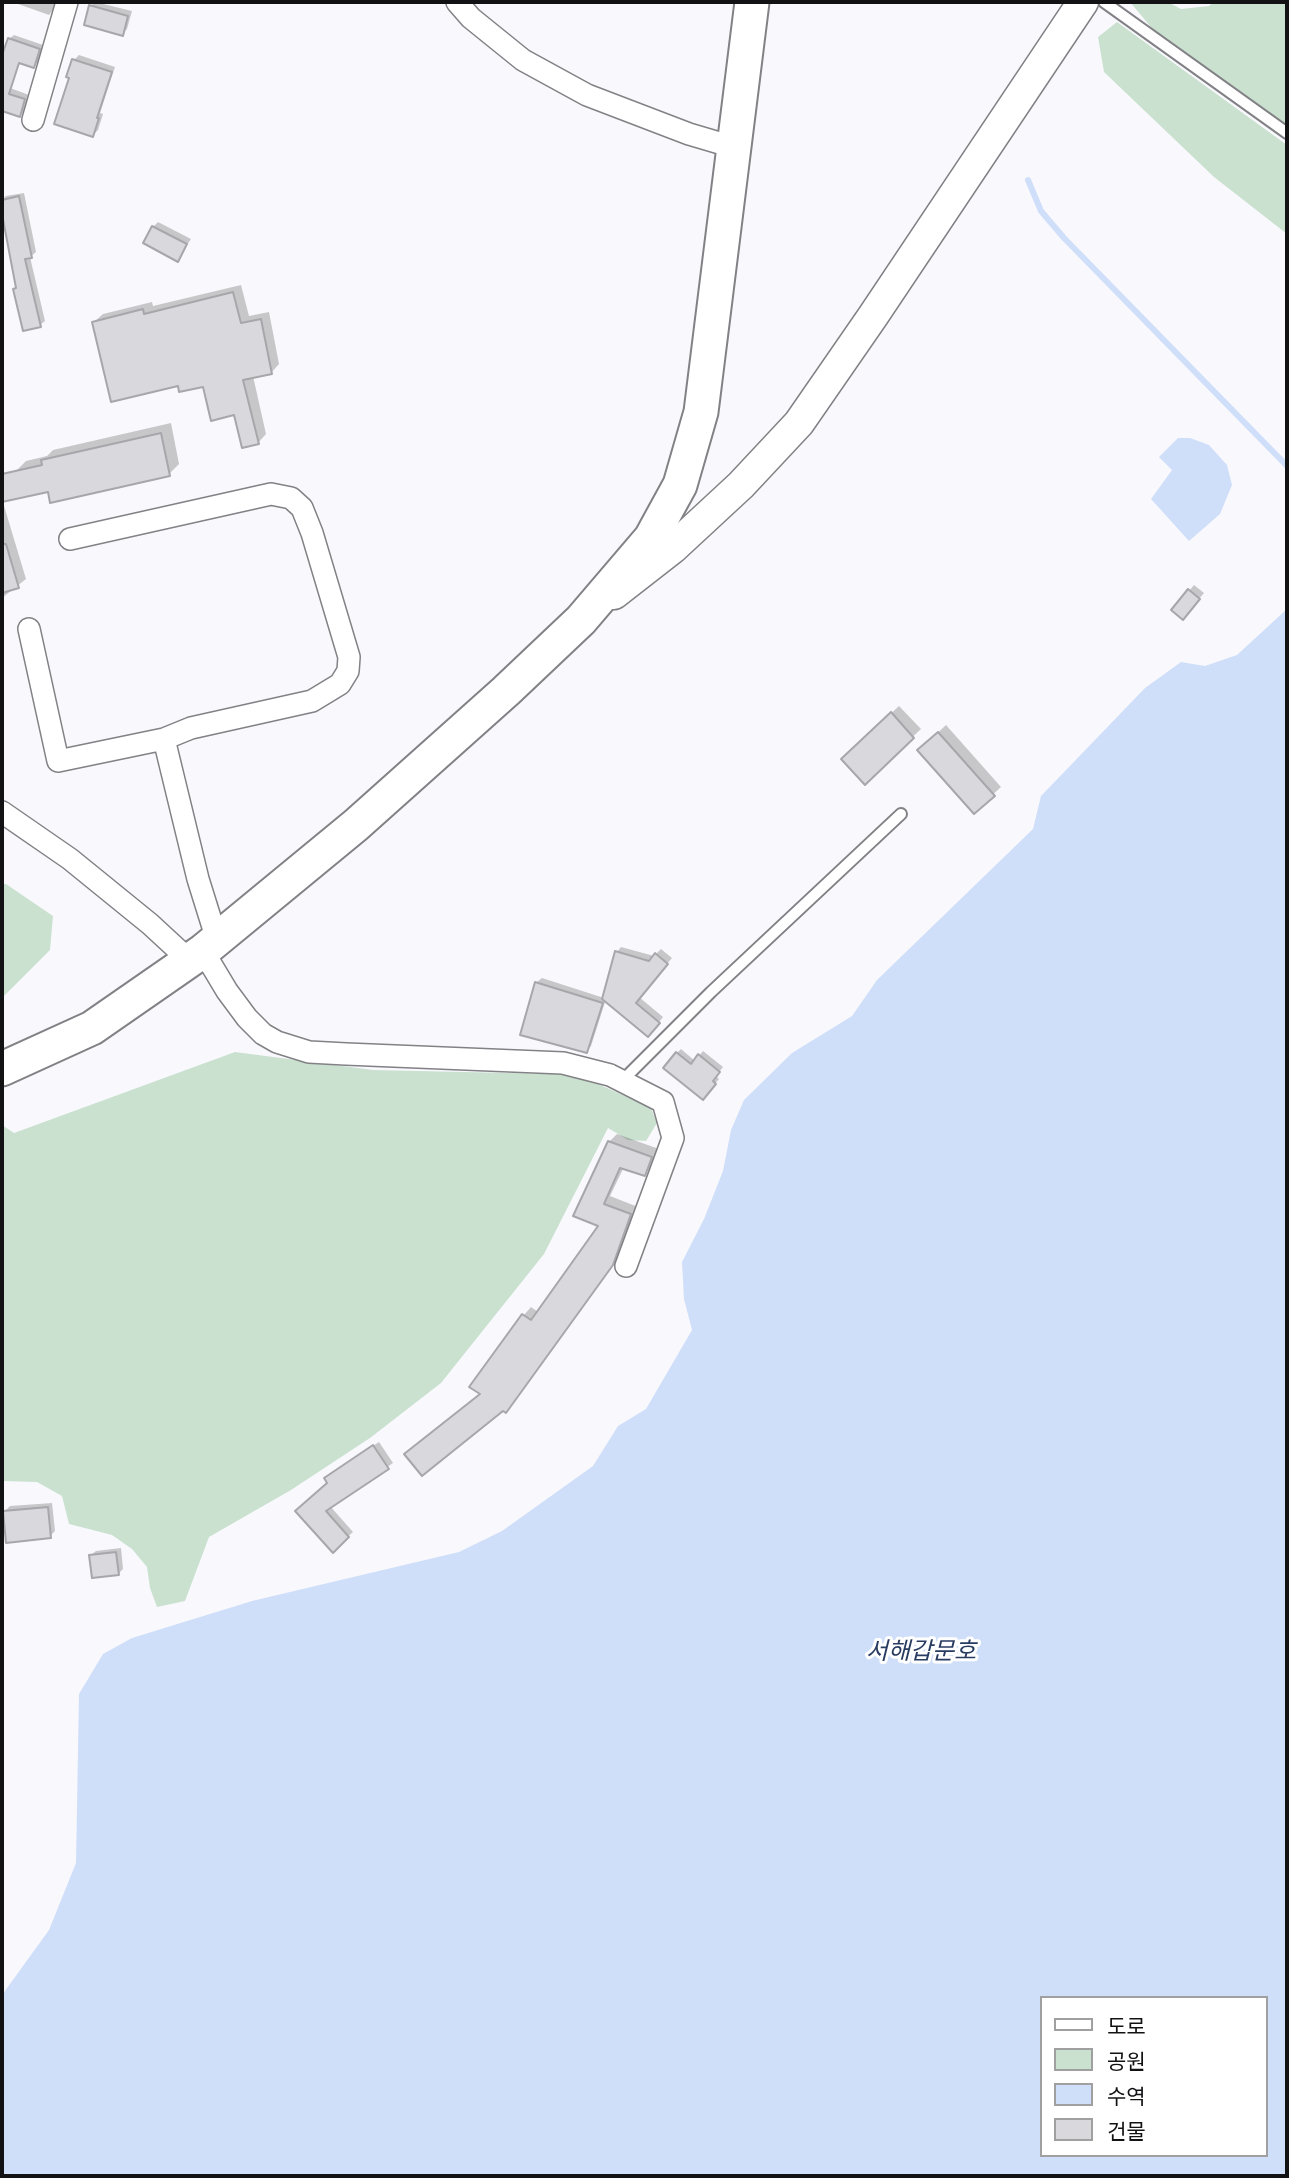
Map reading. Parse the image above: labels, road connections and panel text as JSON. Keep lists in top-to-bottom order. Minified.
{"water":["서해갑문호"],"legend":["도로","공원","수역","건물"]}
